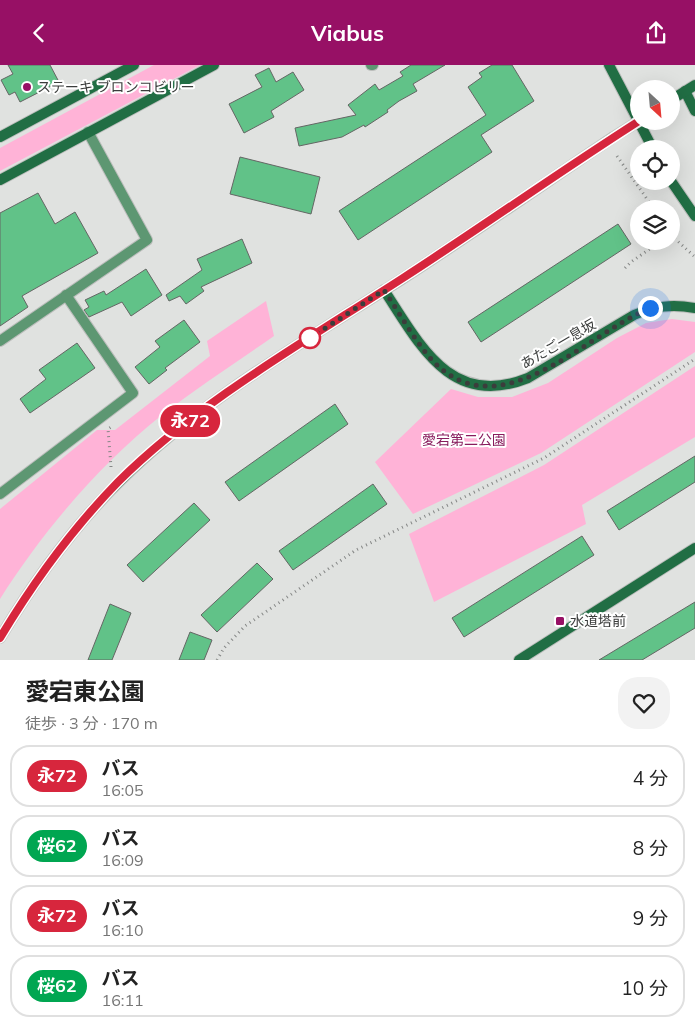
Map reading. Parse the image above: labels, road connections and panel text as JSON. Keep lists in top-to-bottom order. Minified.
{"streets":{"street":["あたご一息坂"]},"parks":["愛宕第二公園"],"places":{"other":["ステーキ ブロンコビリー"],"transit":["水道塔前"]},"lines":["bus line 永72"],"north":"bottom right","page":{"header":"Viabus","on_map":"永72","heading":["愛宕東公園","徒歩 · 3 分 · 170 m"],"list":[{"mark":"永72","name":"バス","note":"16:05","value":"4 分"},{"mark":"桜62","name":"バス","note":"16:09","value":"8 分"},{"mark":"永72","name":"バス","note":"16:10","value":"9 分"},{"mark":"桜62","name":"バス","note":"16:11","value":"10 分"}]}}
